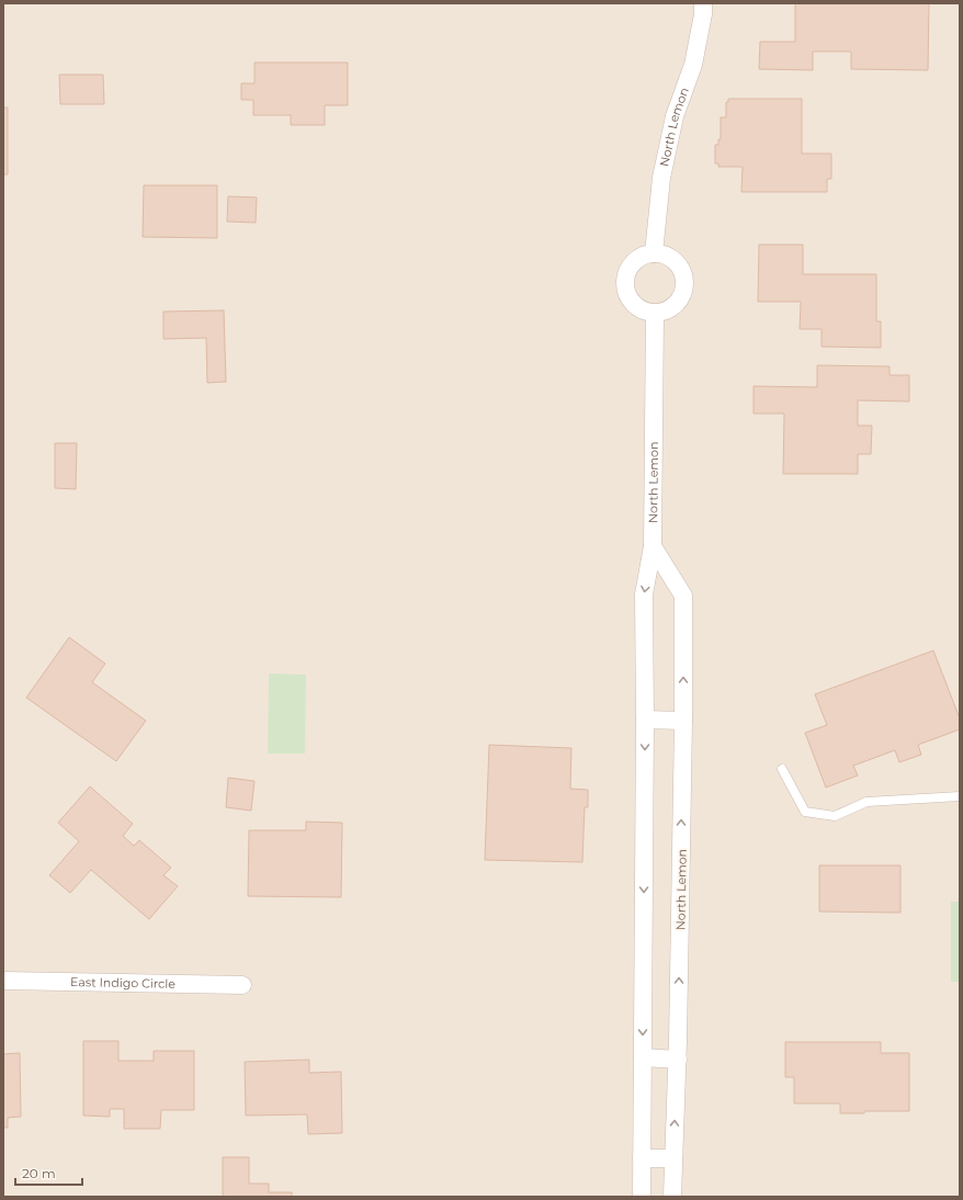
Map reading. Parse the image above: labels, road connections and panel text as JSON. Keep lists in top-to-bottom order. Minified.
{"streets":{"street":["North Lemon","East Indigo Circle"]},"scale_bar":"20 m"}
